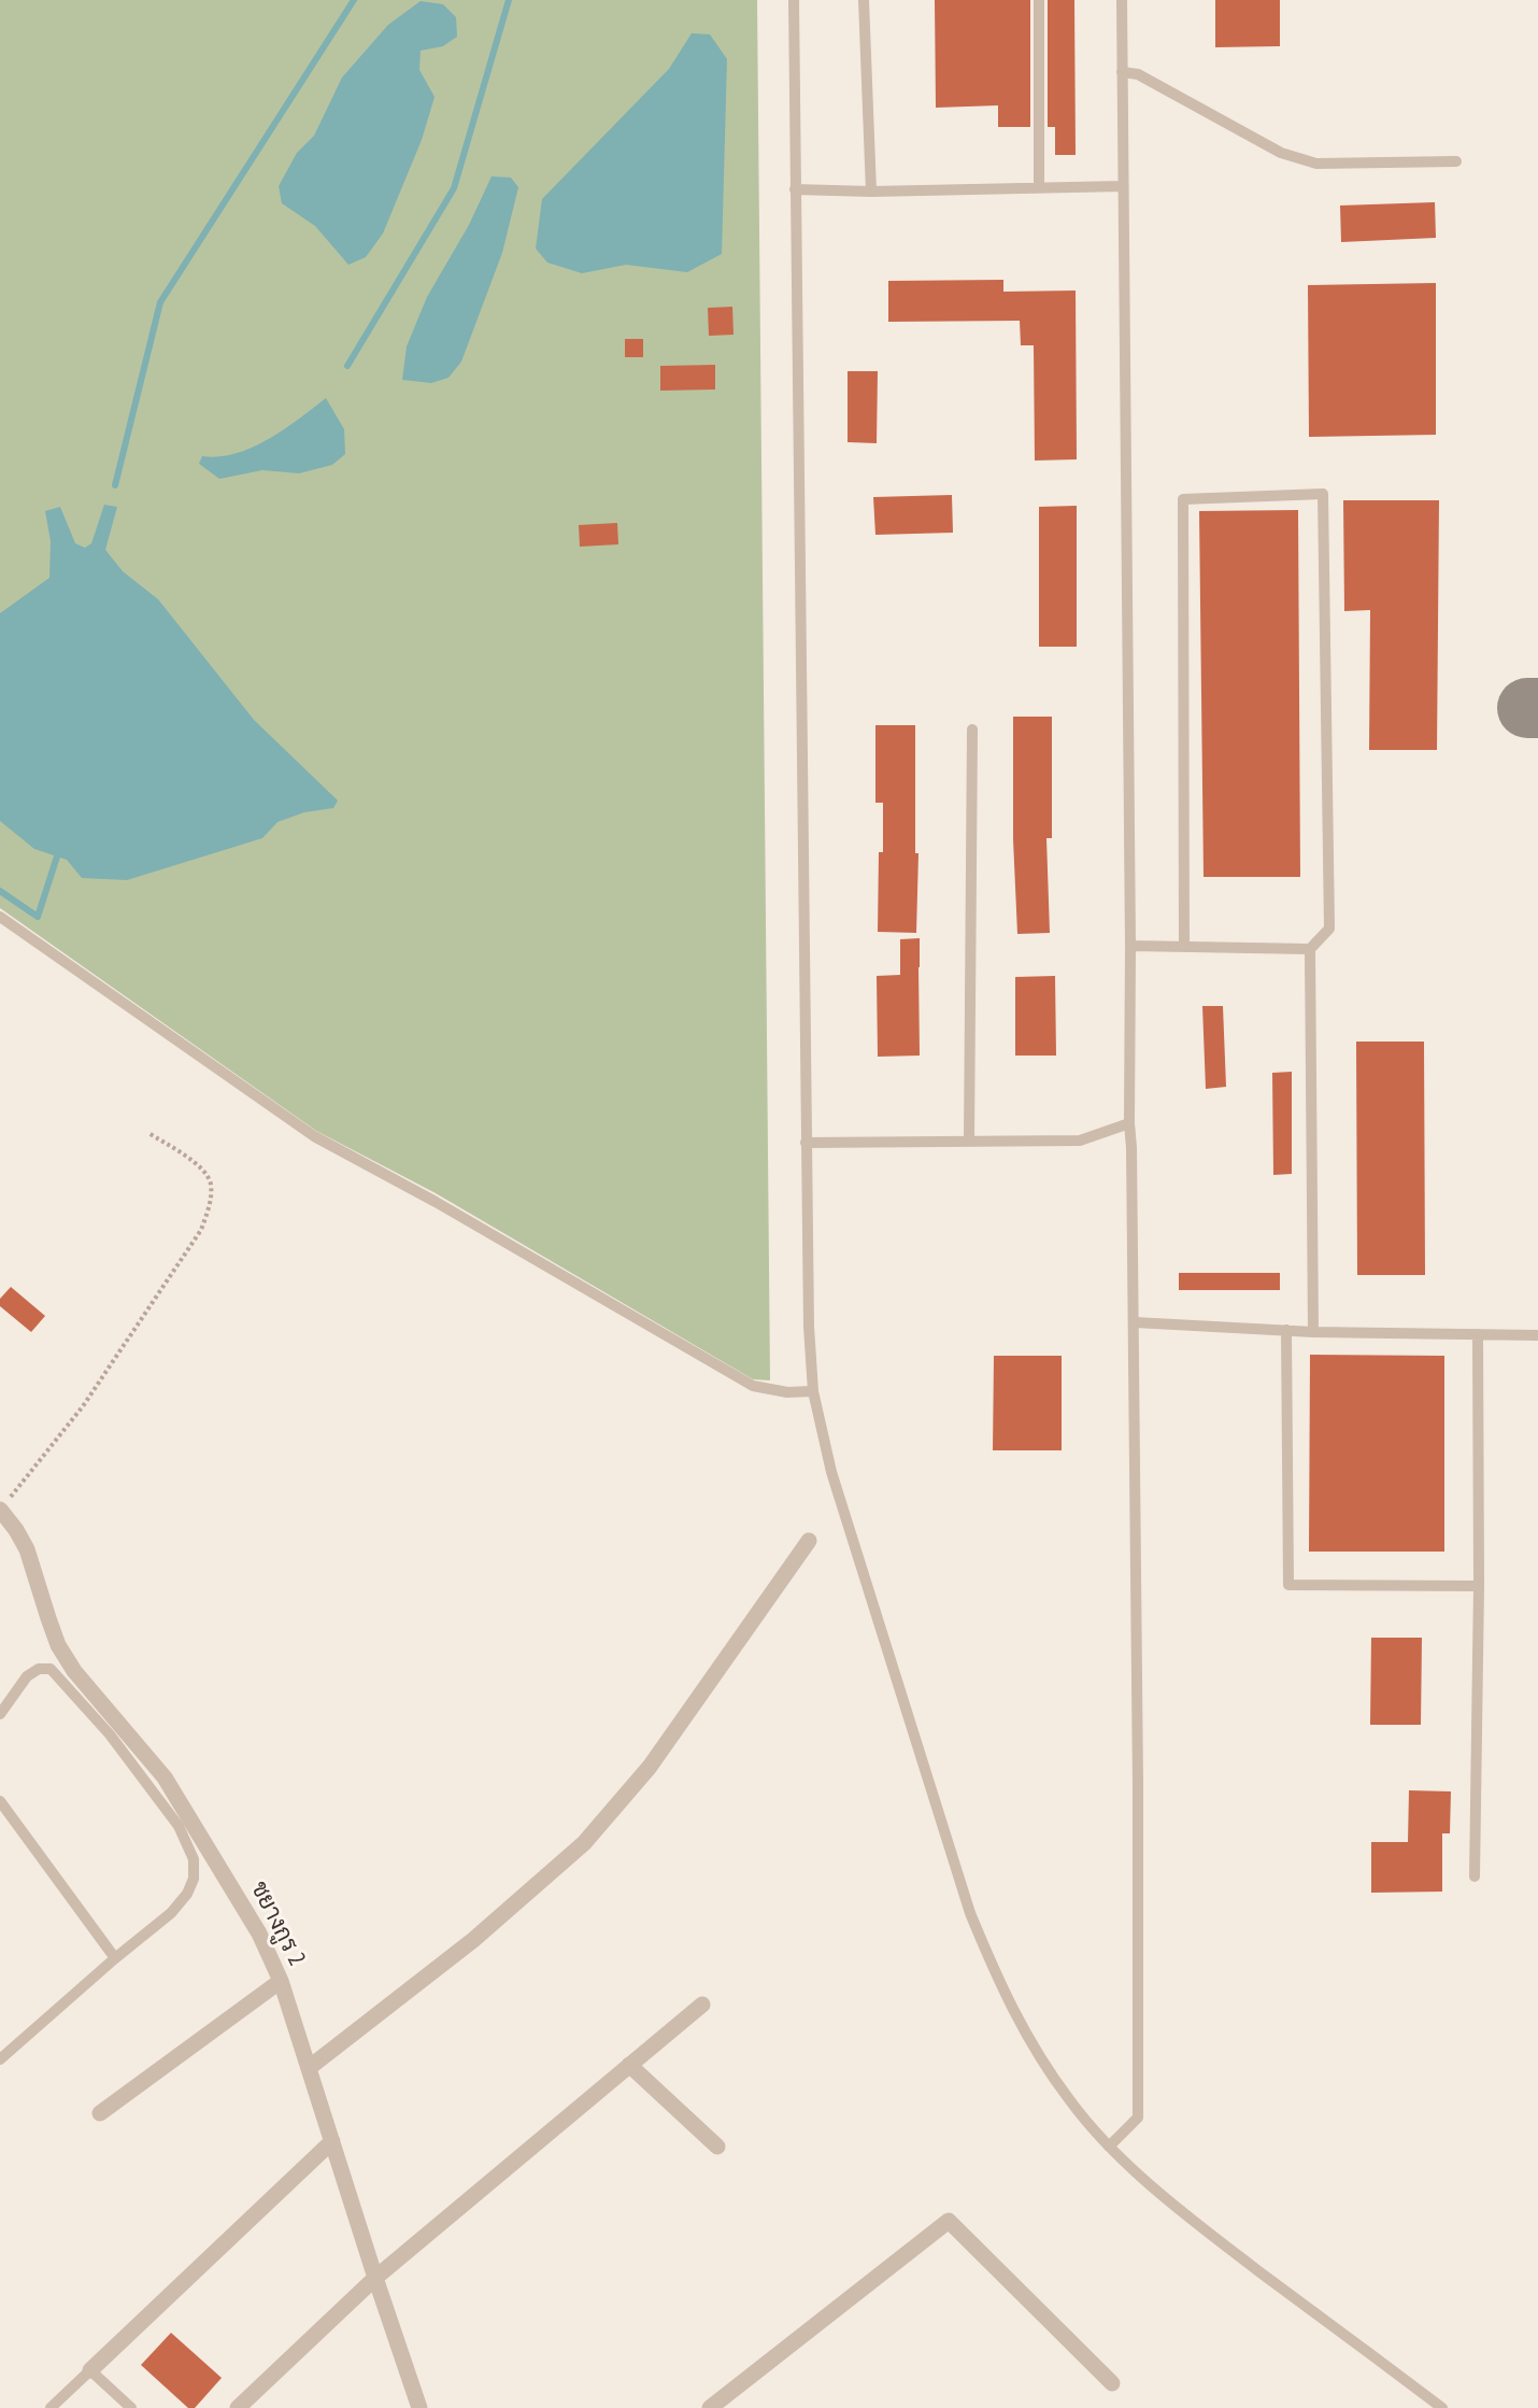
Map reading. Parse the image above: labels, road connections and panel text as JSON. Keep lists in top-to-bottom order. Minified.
{"streets":{"street":["ชยางกูร 2"]}}
